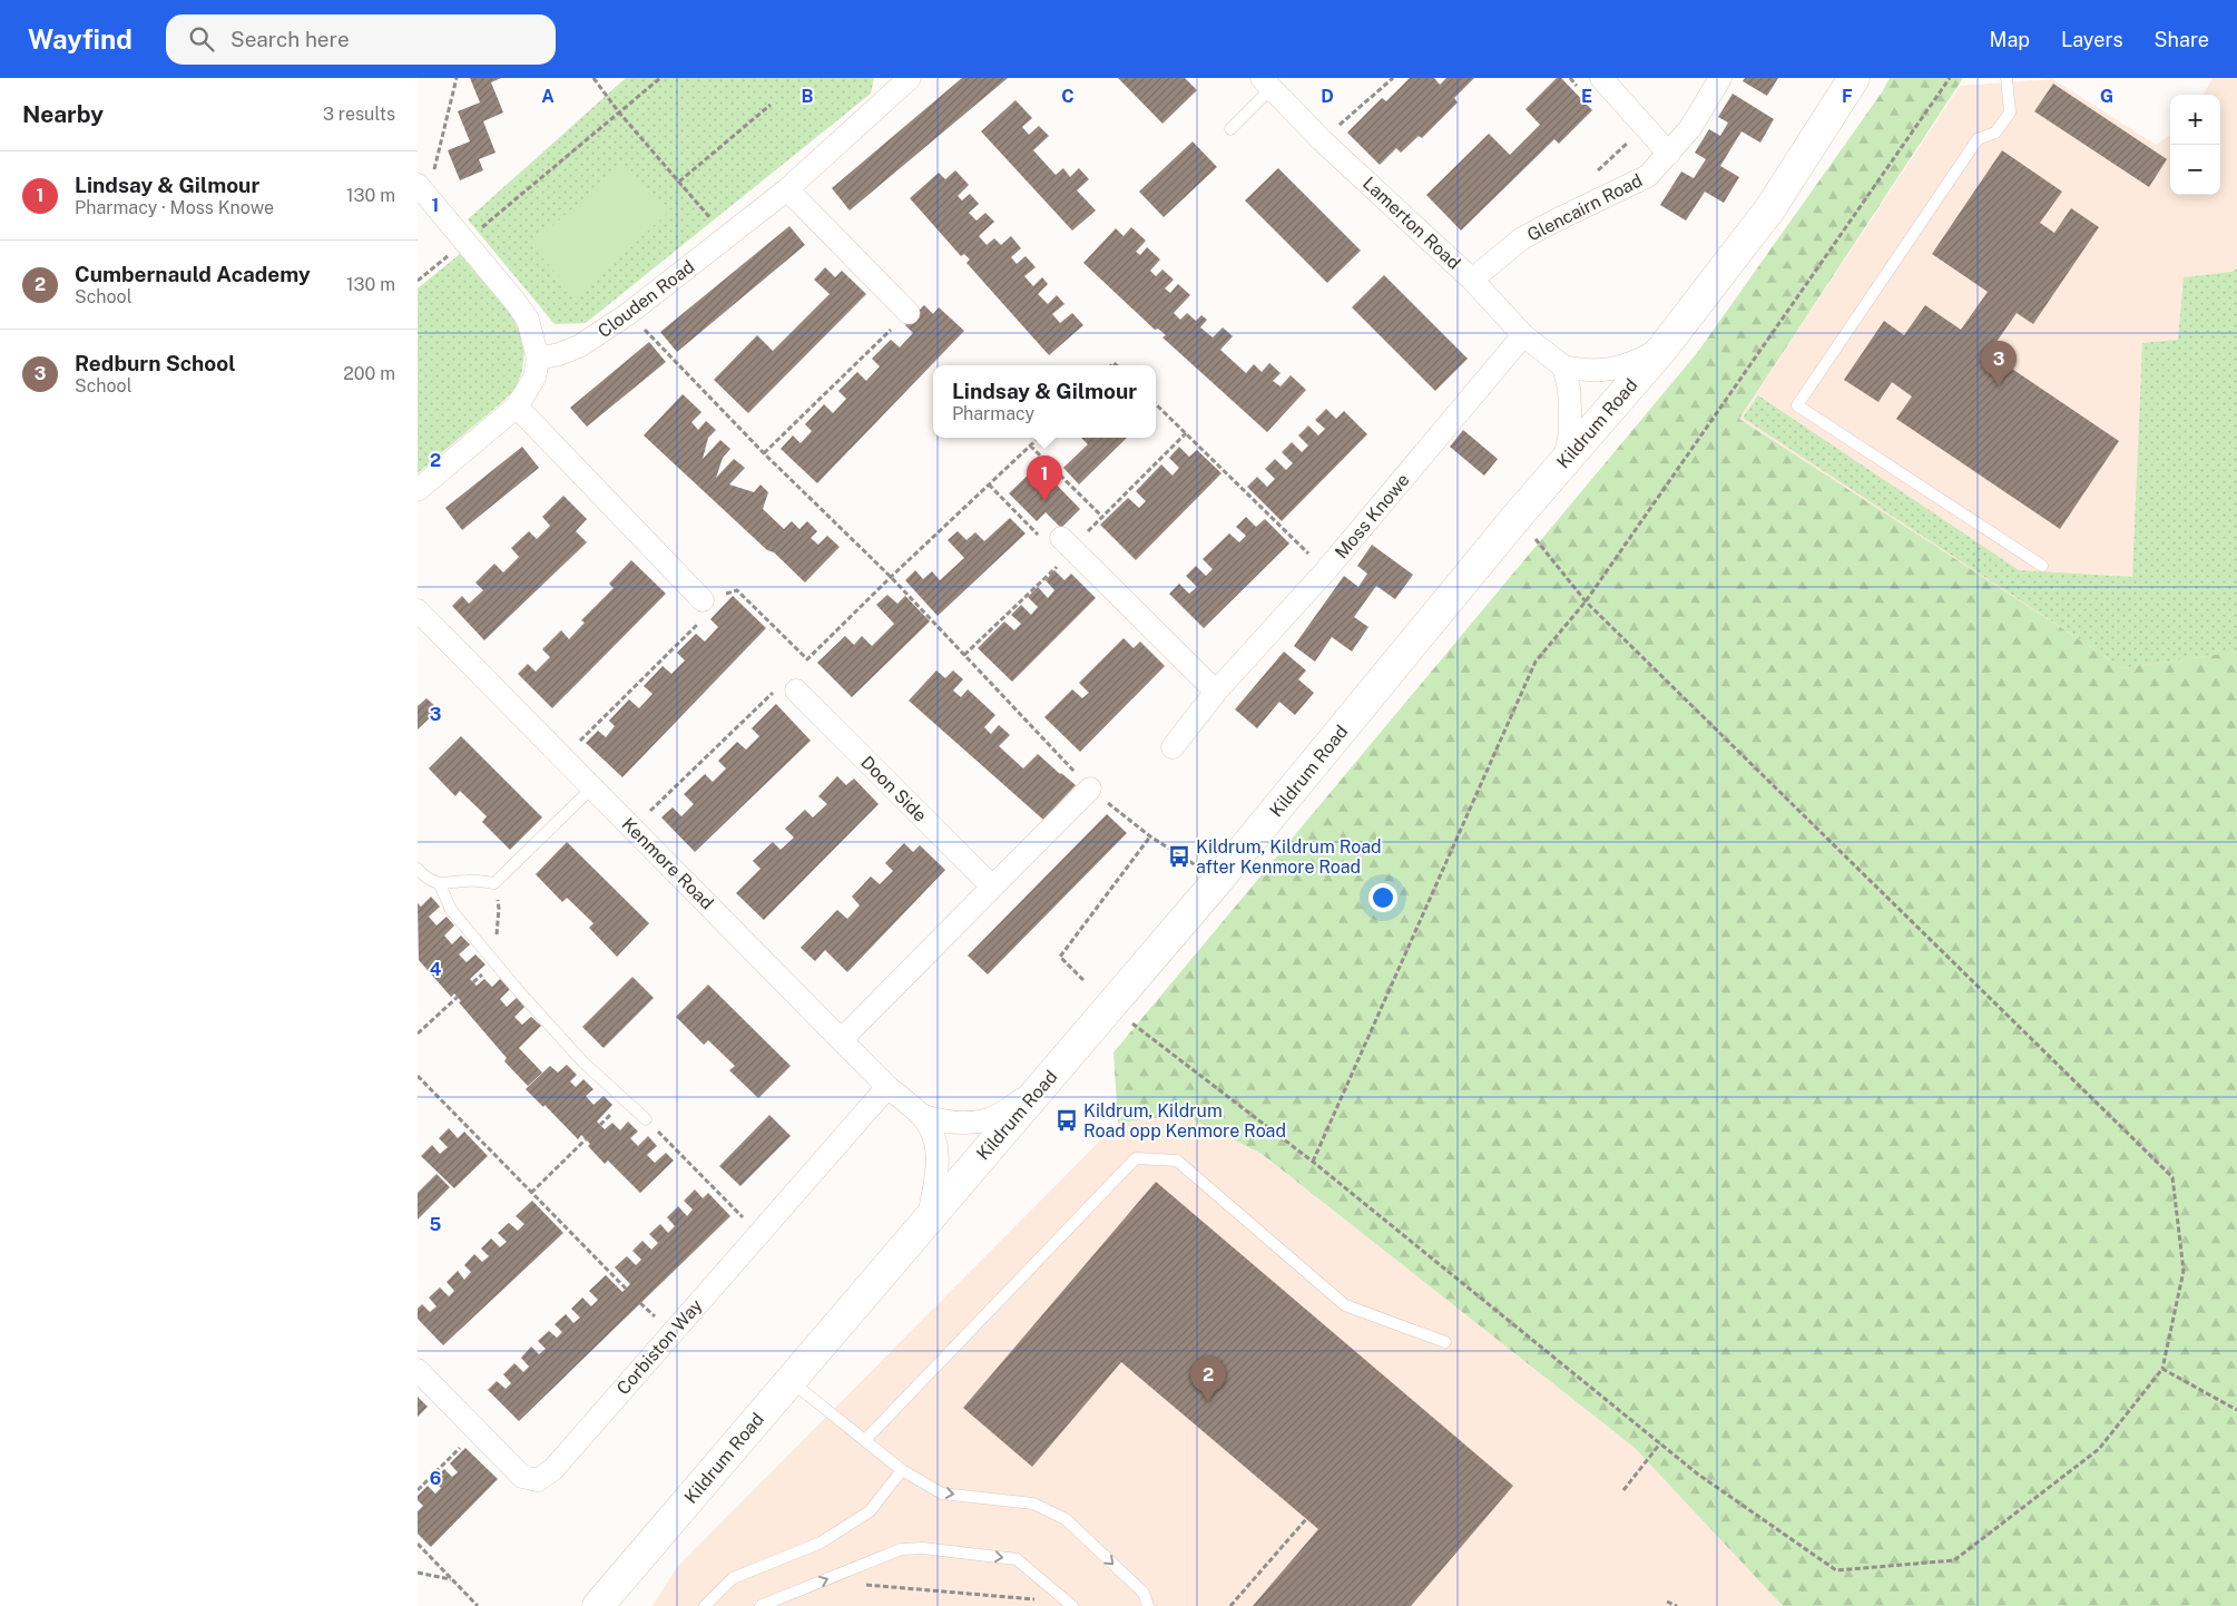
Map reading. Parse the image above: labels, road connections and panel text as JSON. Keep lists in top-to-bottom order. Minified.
{"streets":{"street":["Glencairn Road","Lamerton Road","Clouden Road","Kildrum Road","Moss Knowe","Doon Side","Kenmore Road","Corbiston Way"]},"crossings":[["Glencairn Road","Lamerton Road"],["Lamerton Road","Moss Knowe"],["Kildrum Road","Kenmore Road"],["Kenmore Road","Corbiston Way"]],"places":{"bus stop":["Kildrum, Kildrum Road after Kenmore Road","Kildrum, Kildrum Road opp Kenmore Road"]},"page":{"header":"Wayfind","search":"Search here","nav":["Map","Layers","Share"],"heading":["Nearby","3 results"],"map_buttons":["+","−"],"list":[{"mark":"1","name":"Lindsay & Gilmour","note":"Pharmacy · Moss Knowe","value":"130 m"},{"mark":"2","name":"Cumbernauld Academy","note":"School","value":"130 m"},{"mark":"3","name":"Redburn School","note":"School","value":"200 m"}],"pins":["3","1","2"],"popup":["Lindsay & Gilmour","Pharmacy"]},"grid":{"columns":["A","B","C","D","E","F","G"],"rows":["1","2","3","4","5","6"]}}
